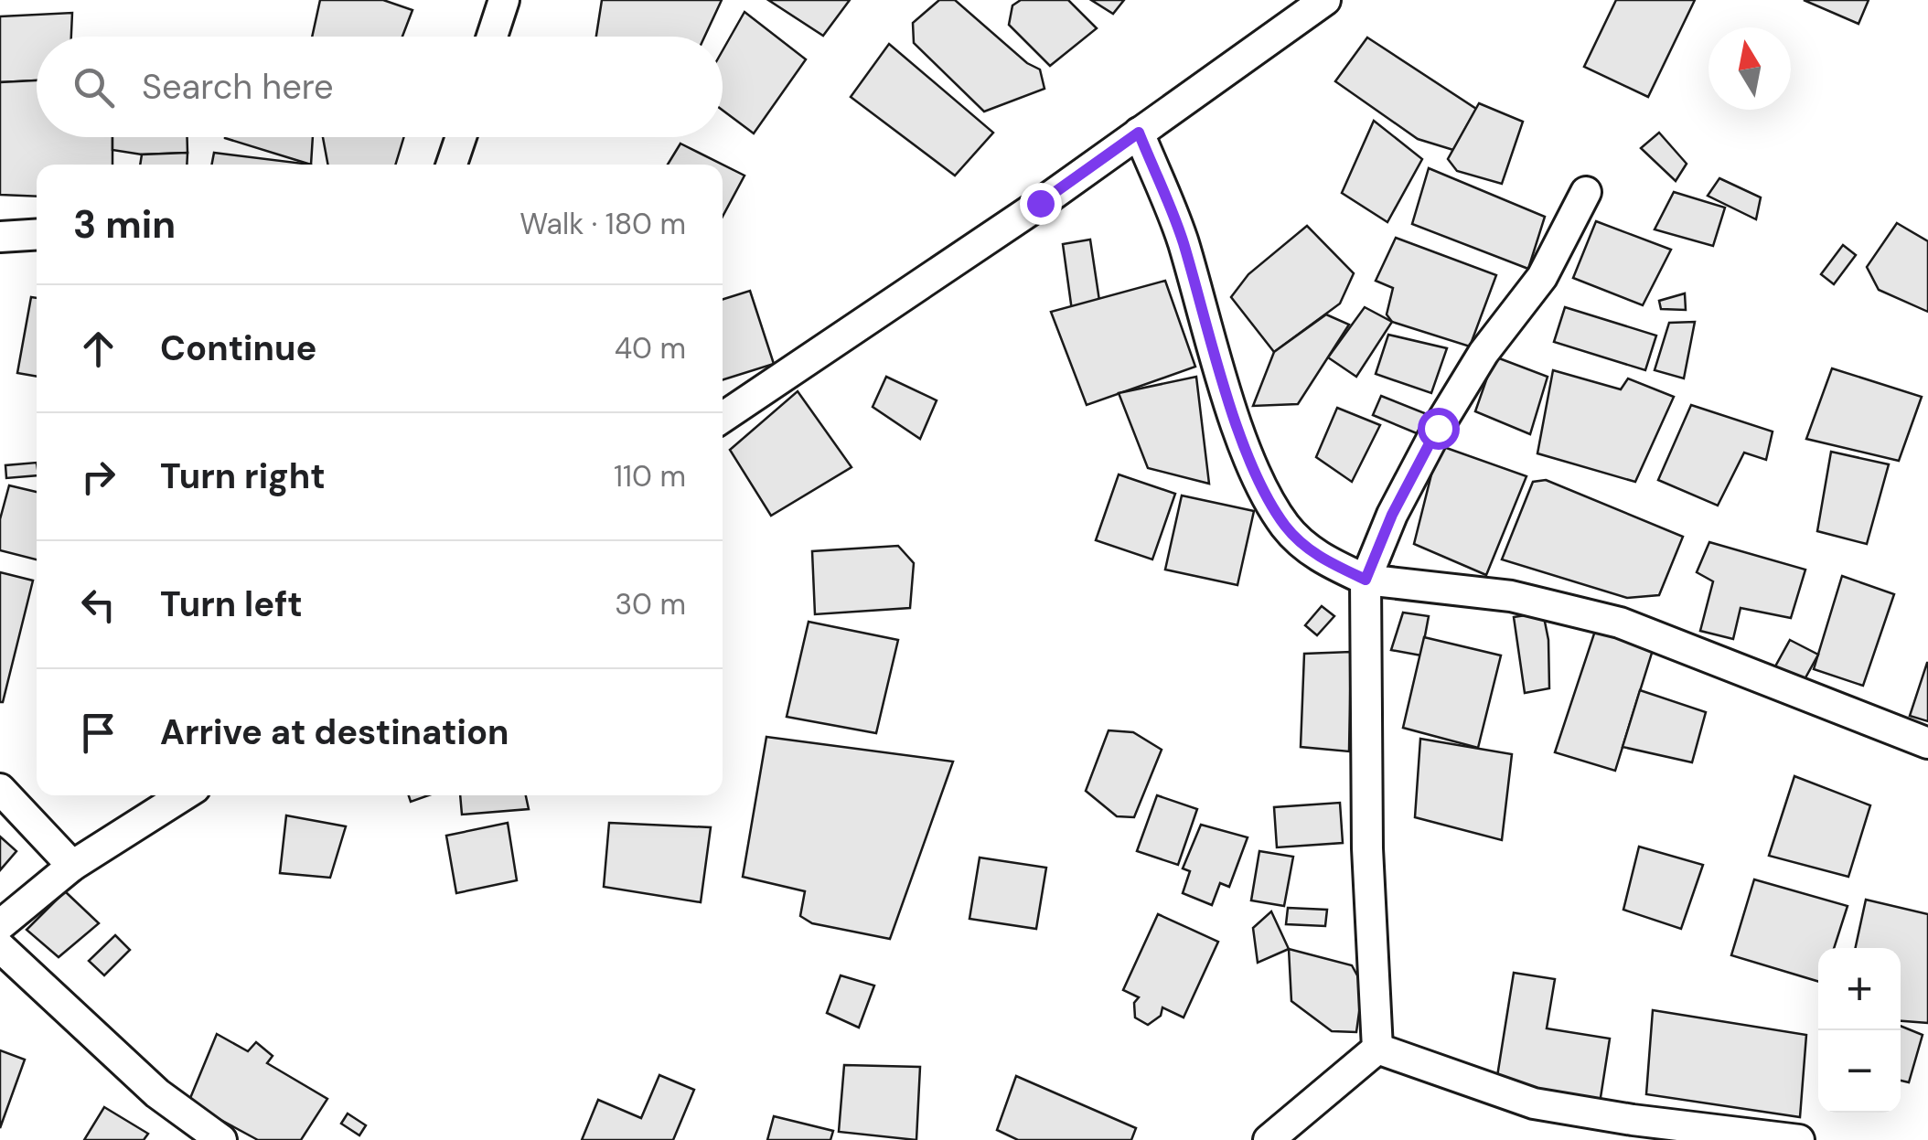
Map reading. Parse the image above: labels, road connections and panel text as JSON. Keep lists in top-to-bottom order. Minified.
{"north":"top","page":{"search":"Search here","heading":["3 min","Walk · 180 m"],"list":[["Continue","40 m"],["Turn right","110 m"],["Turn left","30 m"],"Arrive at destination"],"map_buttons":["+","−"]}}
